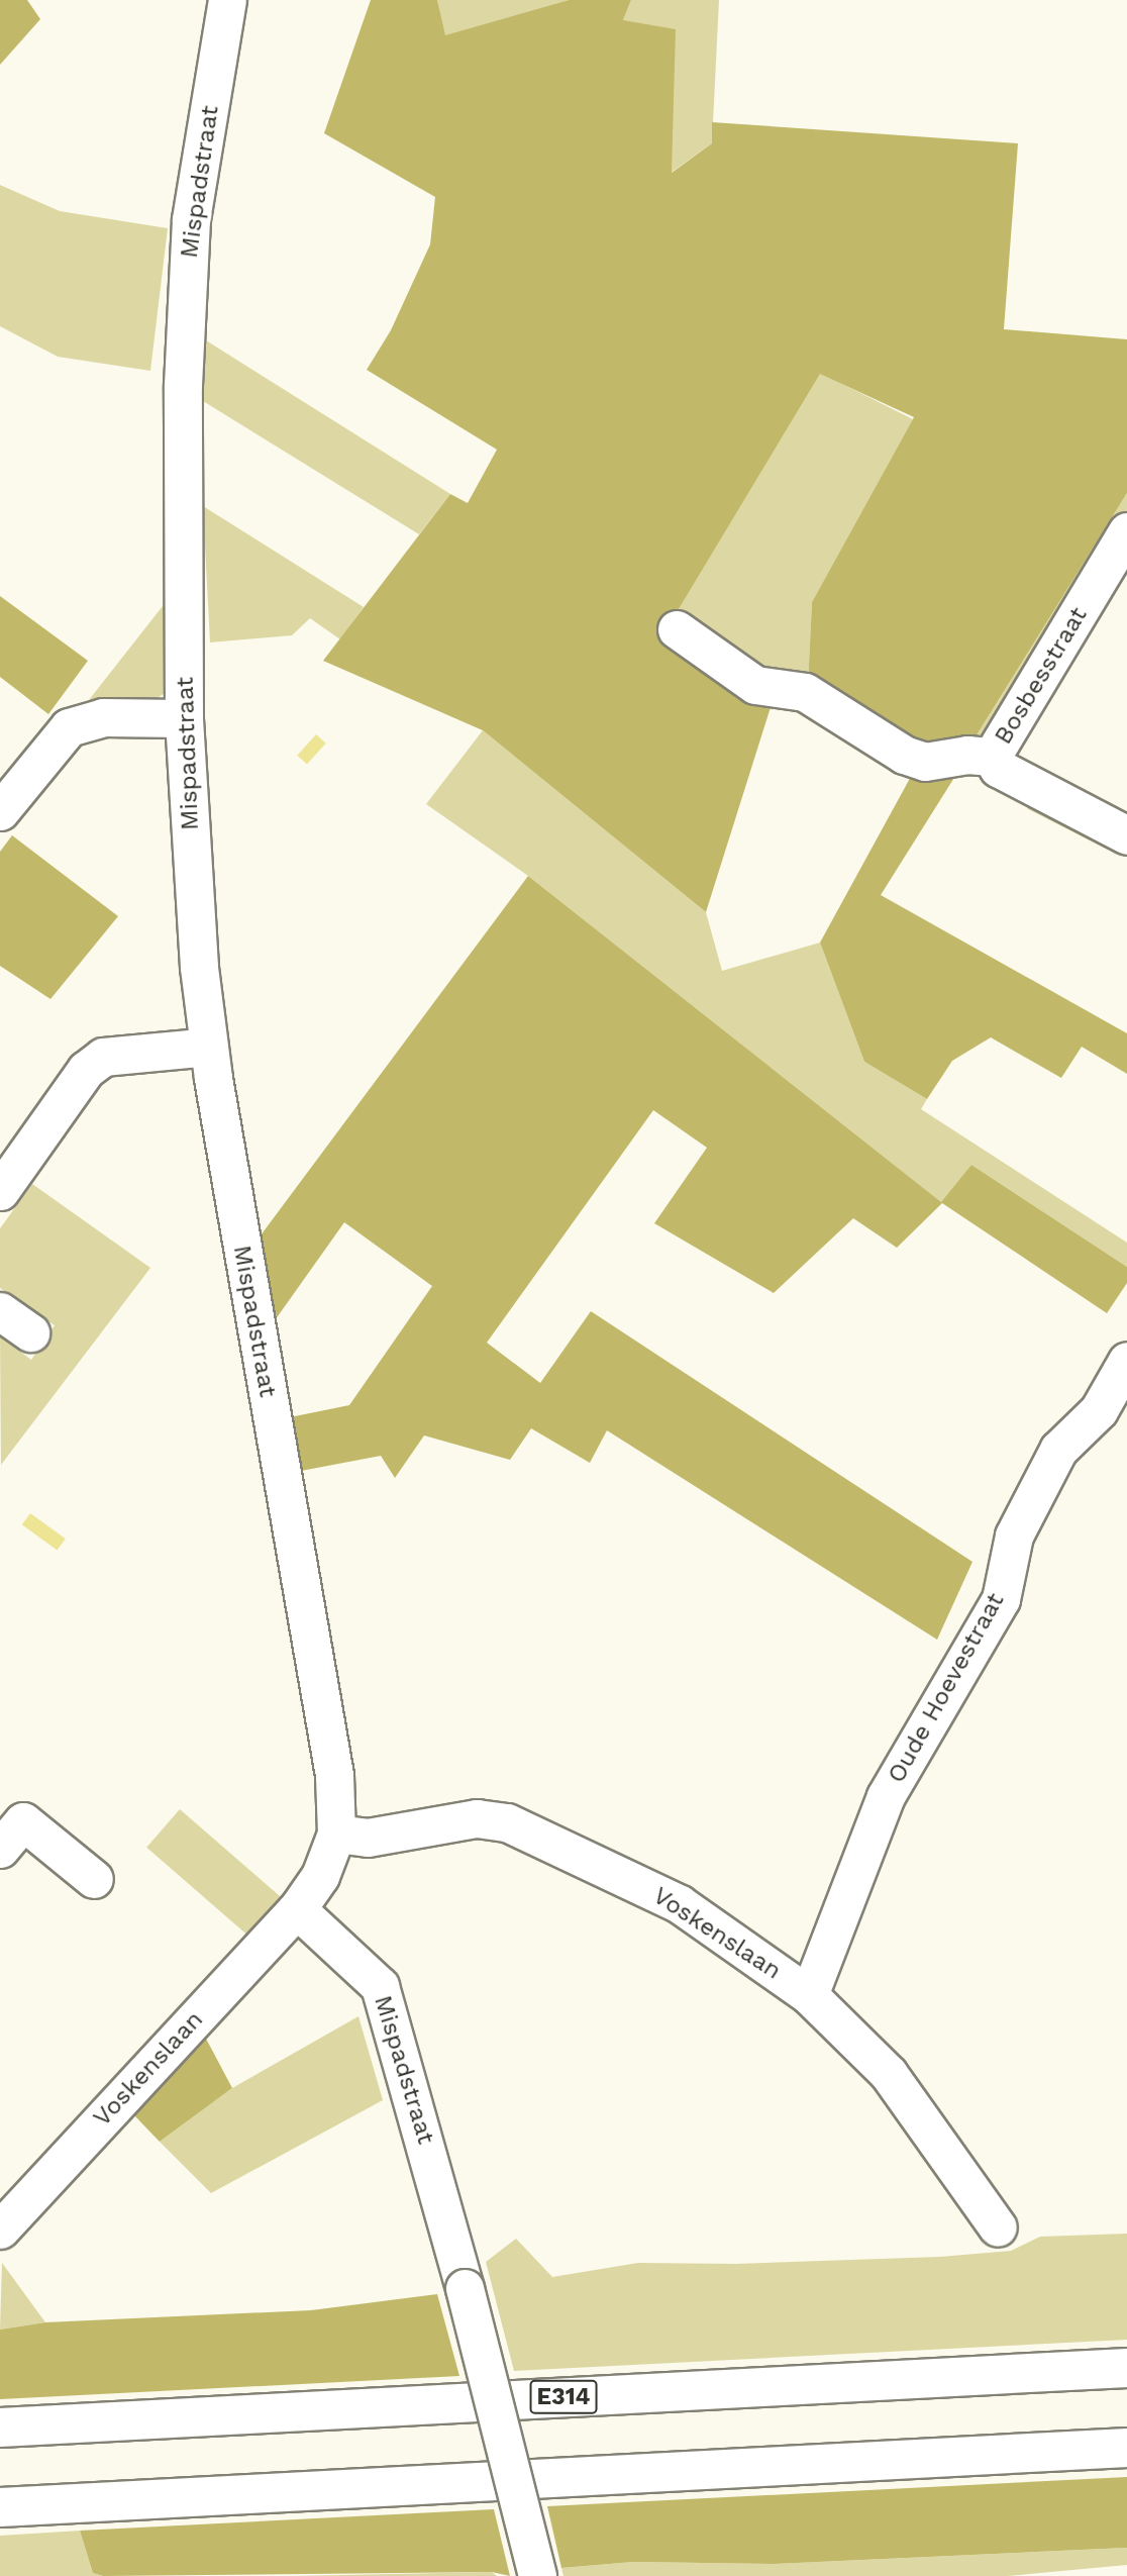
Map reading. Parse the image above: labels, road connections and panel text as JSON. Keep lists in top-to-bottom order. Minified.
{"streets":{"highway":["E314"],"street":["Mispadstraat","Bosbesstraat","Oude Hoevestraat","Voskenslaan"]},"crossings":[["Mispadstraat","Voskenslaan"],["Oude Hoevestraat","Voskenslaan"]]}
